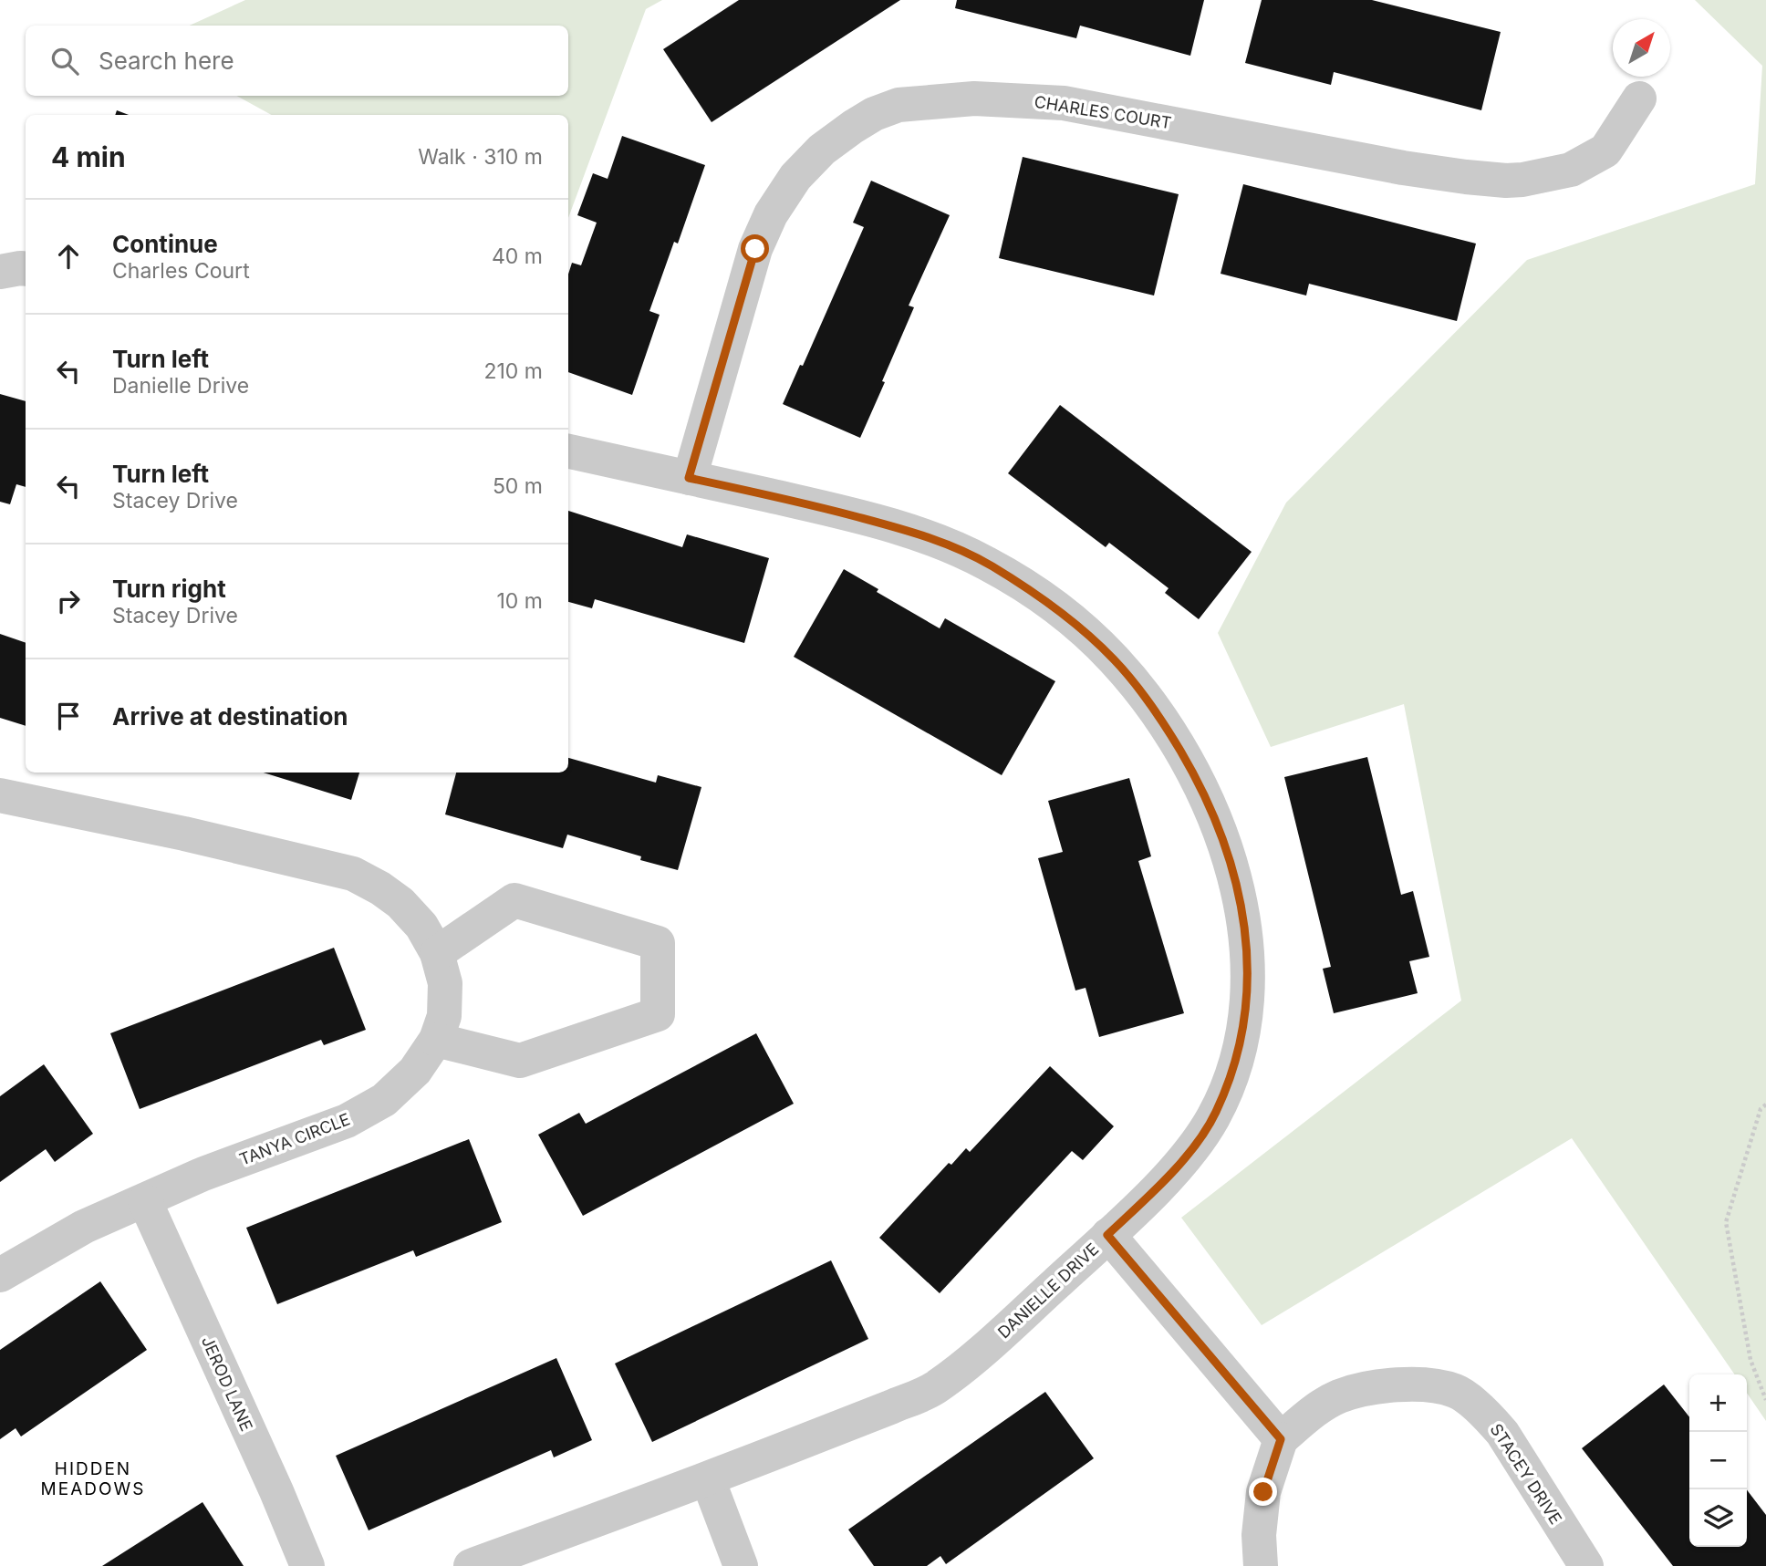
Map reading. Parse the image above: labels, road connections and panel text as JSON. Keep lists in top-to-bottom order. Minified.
{"streets":{"street":["CHARLES COURT","TANYA CIRCLE","DANIELLE DRIVE","JEROD LANE","STACEY DRIVE"]},"crossings":[["CHARLES COURT","DANIELLE DRIVE"],["TANYA CIRCLE","JEROD LANE"]],"districts":["HIDDEN MEADOWS"],"north":"top right","page":{"search":"Search here","heading":["4 min","Walk · 310 m"],"list":[["Continue","Charles Court","40 m"],["Turn left","Danielle Drive","210 m"],["Turn left","Stacey Drive","50 m"],["Turn right","Stacey Drive","10 m"],"Arrive at destination"],"map_buttons":["+","−"]}}
